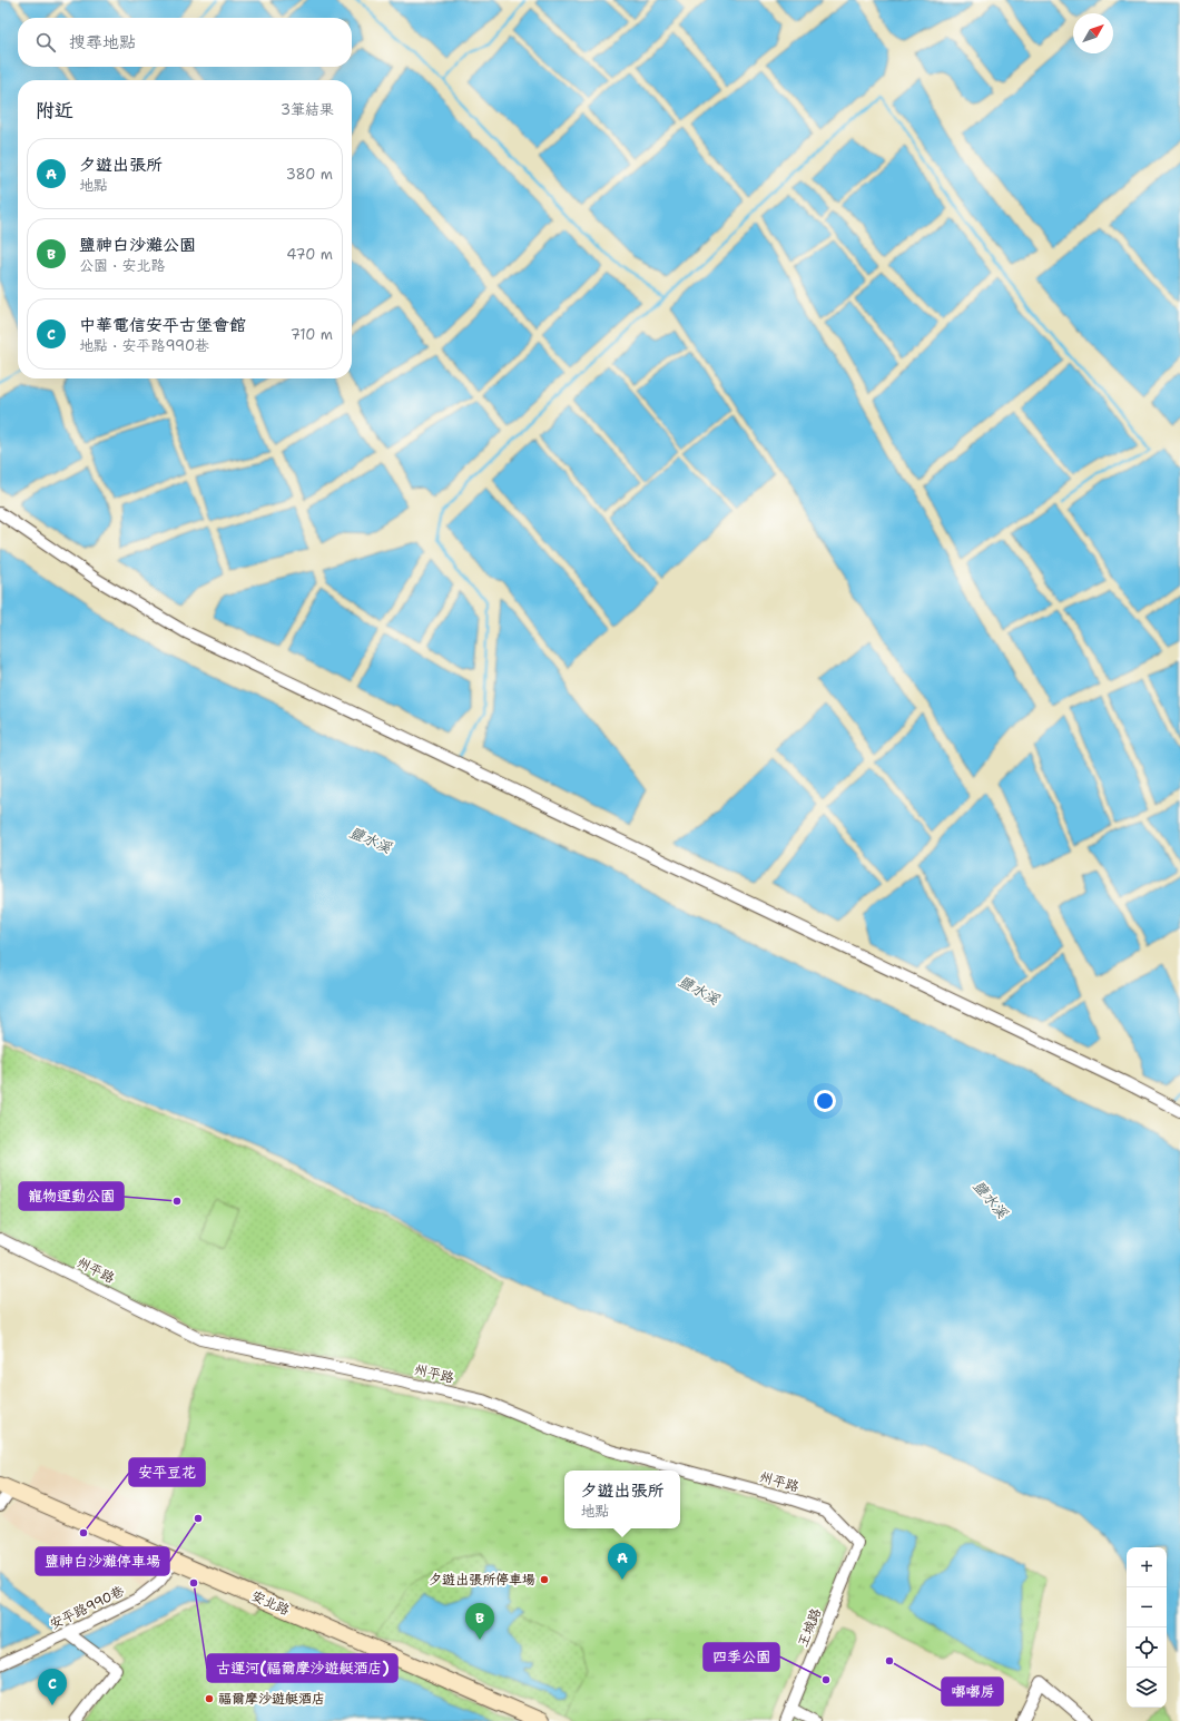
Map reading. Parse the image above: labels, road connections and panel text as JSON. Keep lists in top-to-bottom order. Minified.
{"streets":{"street":["州平路","安北路","安平路990巷","王城路"]},"crossings":[["州平路","王城路"],["安北路","安平路990巷"]],"water":["鹽水溪"],"places":["寵物運動公園","鹽神白沙灘停車場","安平豆花","夕遊出張所停車場","古運河(福爾摩沙遊艇酒店)","嘟嘟房","四季公園","福爾摩沙遊艇酒店"],"north":"top right","page":{"search":"搜尋地點","heading":["附近","3筆結果"],"list":[{"mark":"A","name":"夕遊出張所","note":"地點","value":"380 m"},{"mark":"B","name":"鹽神白沙灘公園","note":"公園 · 安北路","value":"470 m"},{"mark":"C","name":"中華電信安平古堡會館","note":"地點 · 安平路990巷","value":"710 m"}],"popup":["夕遊出張所","地點"],"pins":["A","B","C"],"map_buttons":["+","−"]}}
